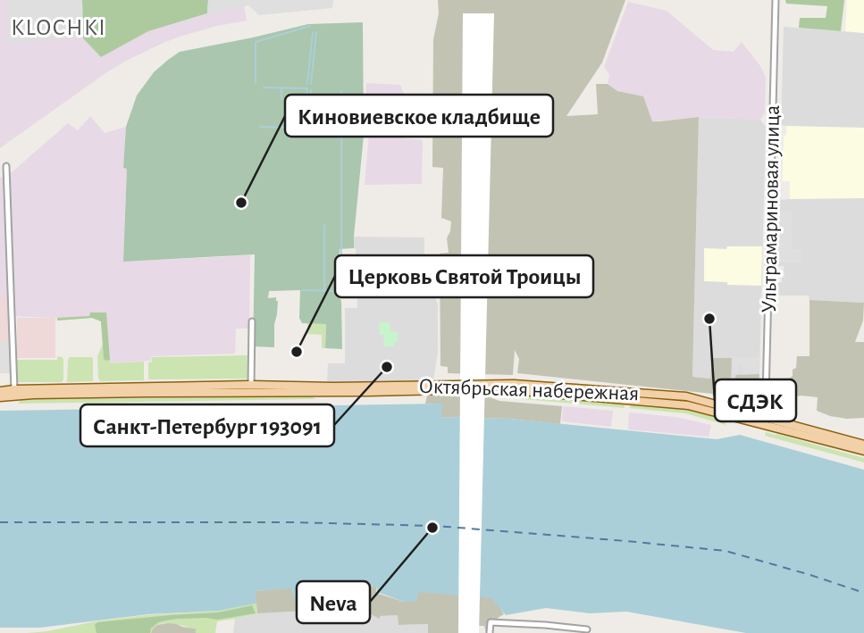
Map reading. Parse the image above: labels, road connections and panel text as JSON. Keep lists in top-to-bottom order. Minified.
{"streets":{"main road":["Октябрьская набережная"],"street":["Ультрамариновая улица"]},"crossings":[["Ультрамариновая улица","Октябрьская набережная"]],"districts":["KLOCHKI"],"places":["Киновиевское кладбище","СДЭК","Церковь Святой Троицы","Санкт-Петербург 193091","Neva"]}
